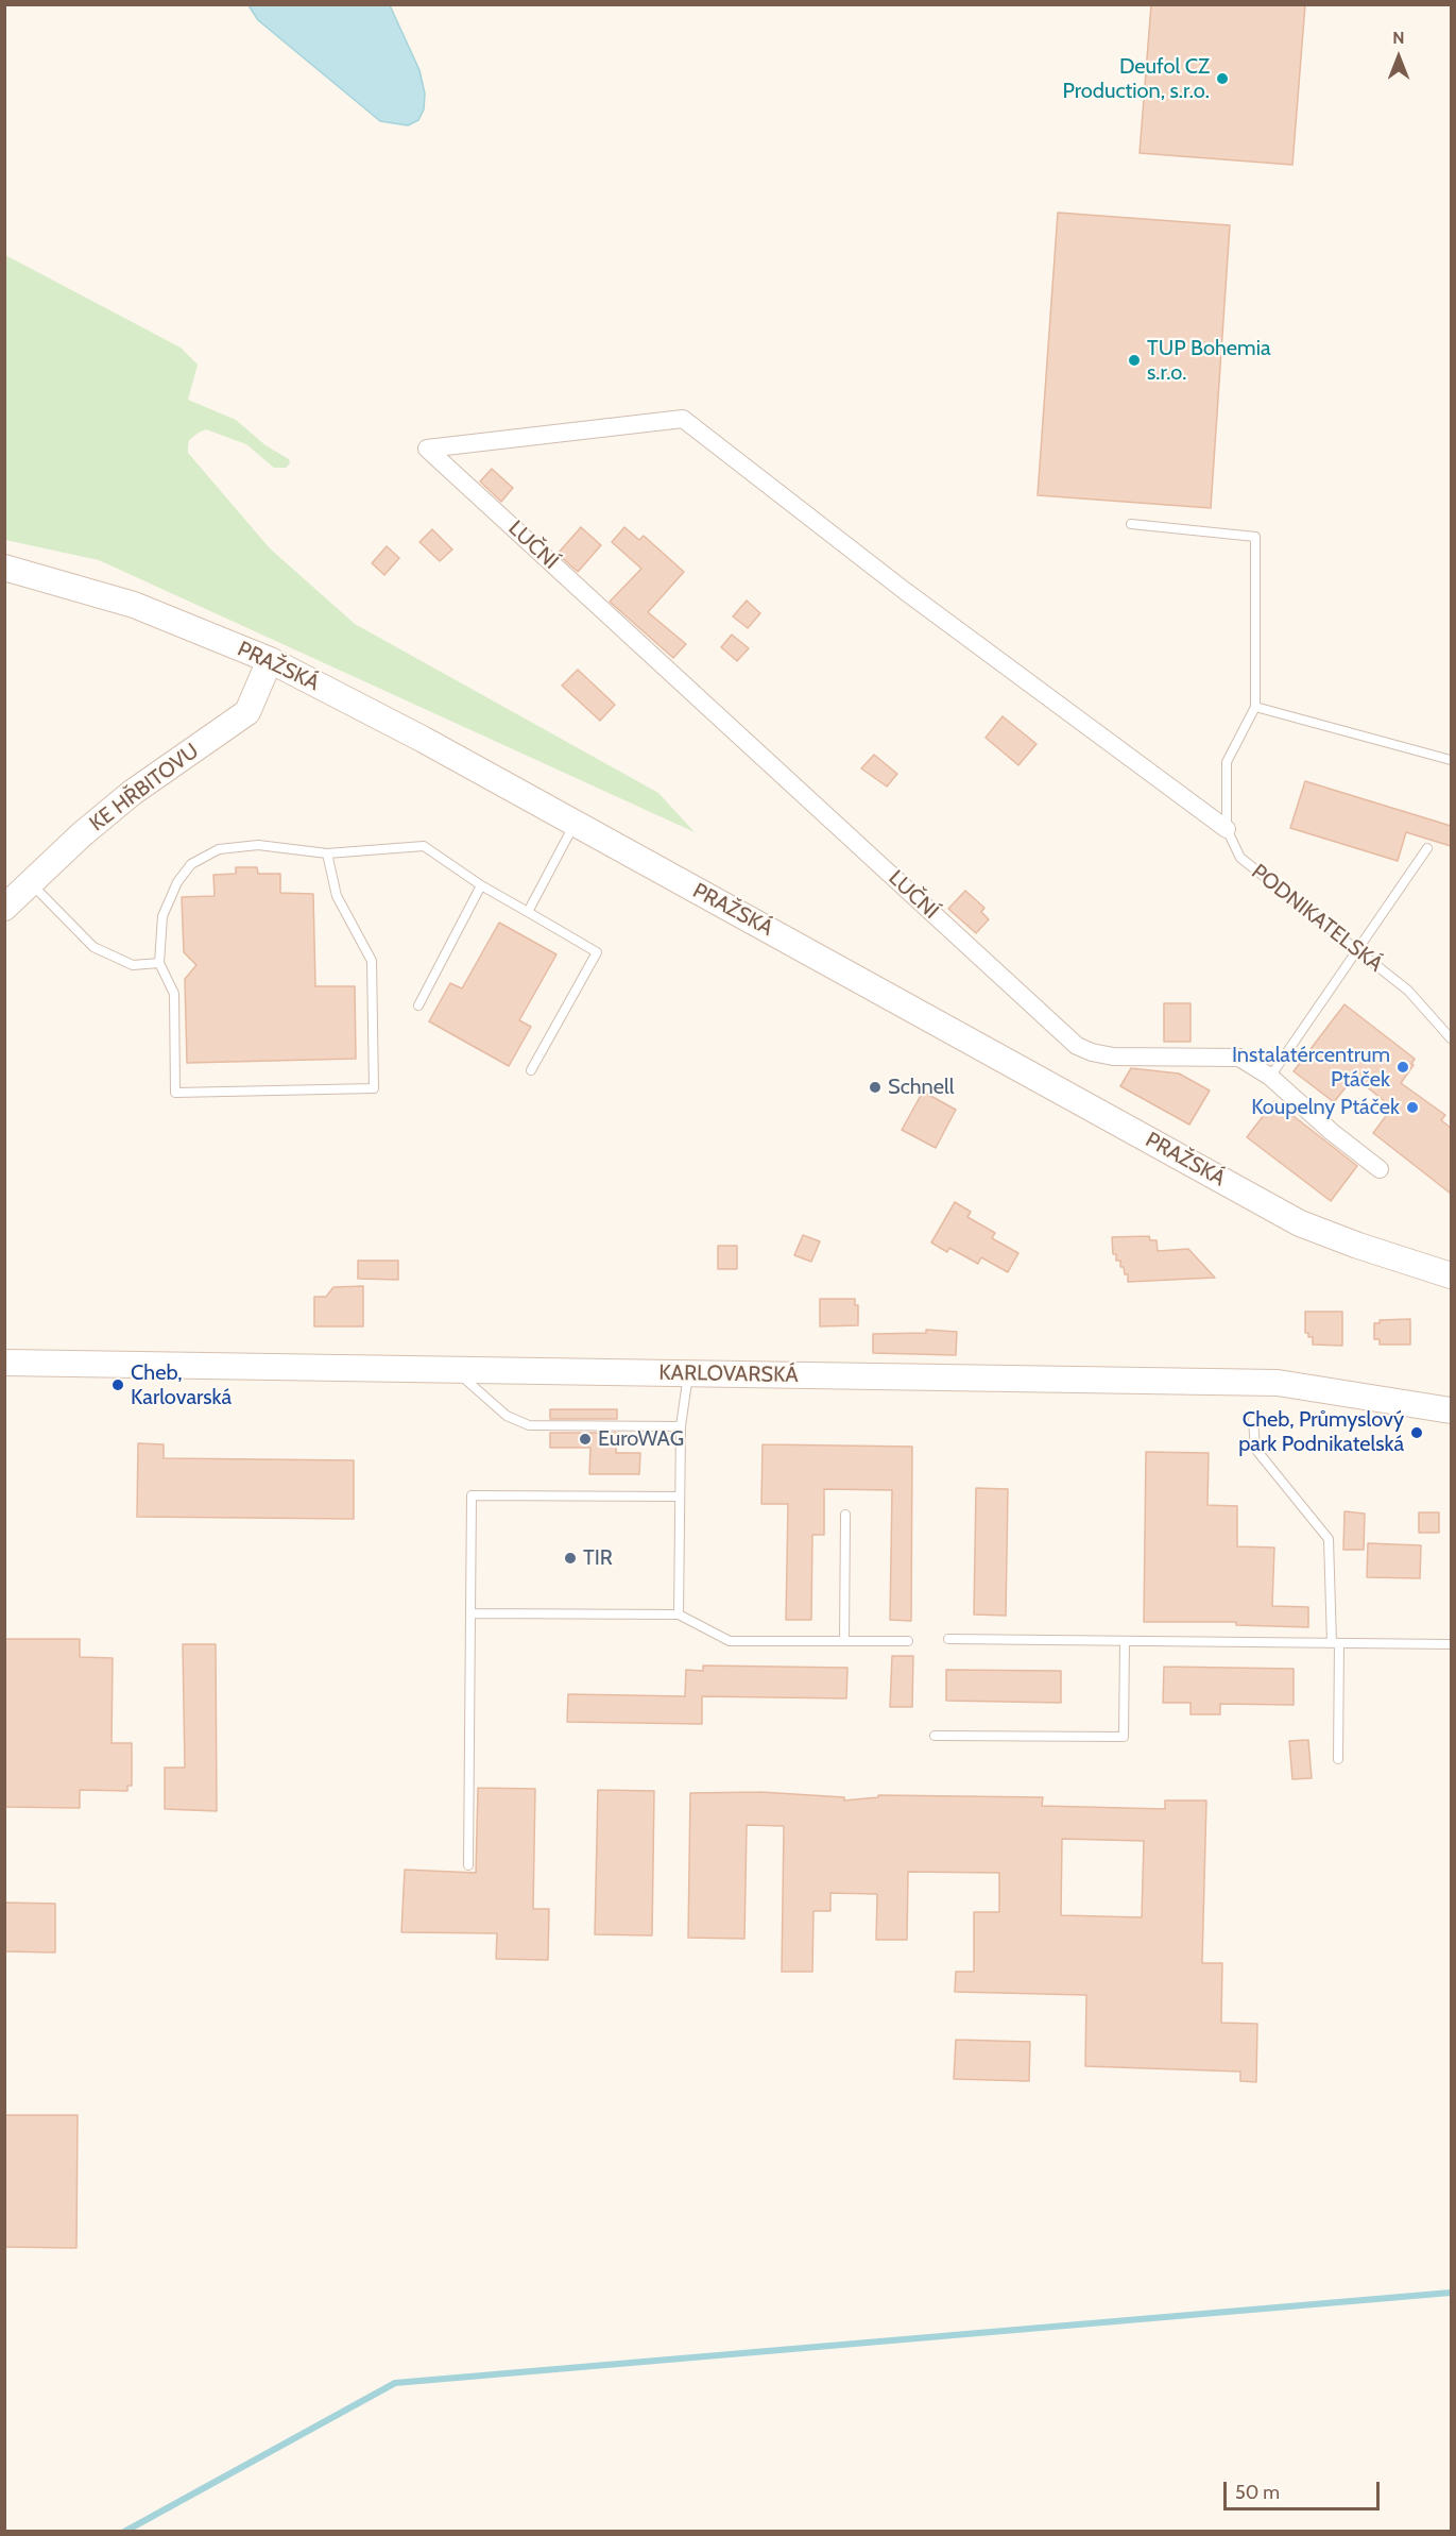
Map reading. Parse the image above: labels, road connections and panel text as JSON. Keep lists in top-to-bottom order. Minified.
{"streets":{"main road":["PRAŽSKÁ","KE HŘBITOVU","KARLOVARSKÁ"],"street":["LUČNÍ"],"lane":["PODNIKATELSKÁ"]},"crossings":[["LUČNÍ","PODNIKATELSKÁ"],["PRAŽSKÁ","KE HŘBITOVU"]],"places":["Deufol CZ Production, s.r.o.","TUP Bohemia s.r.o.","Instalatércentrum Ptáček","Schnell","Koupelny Ptáček","Cheb, Karlovarská","Cheb, Průmyslový park Podnikatelská","EuroWAG","TIR"],"scale_bar":"50 m","north":"top"}
